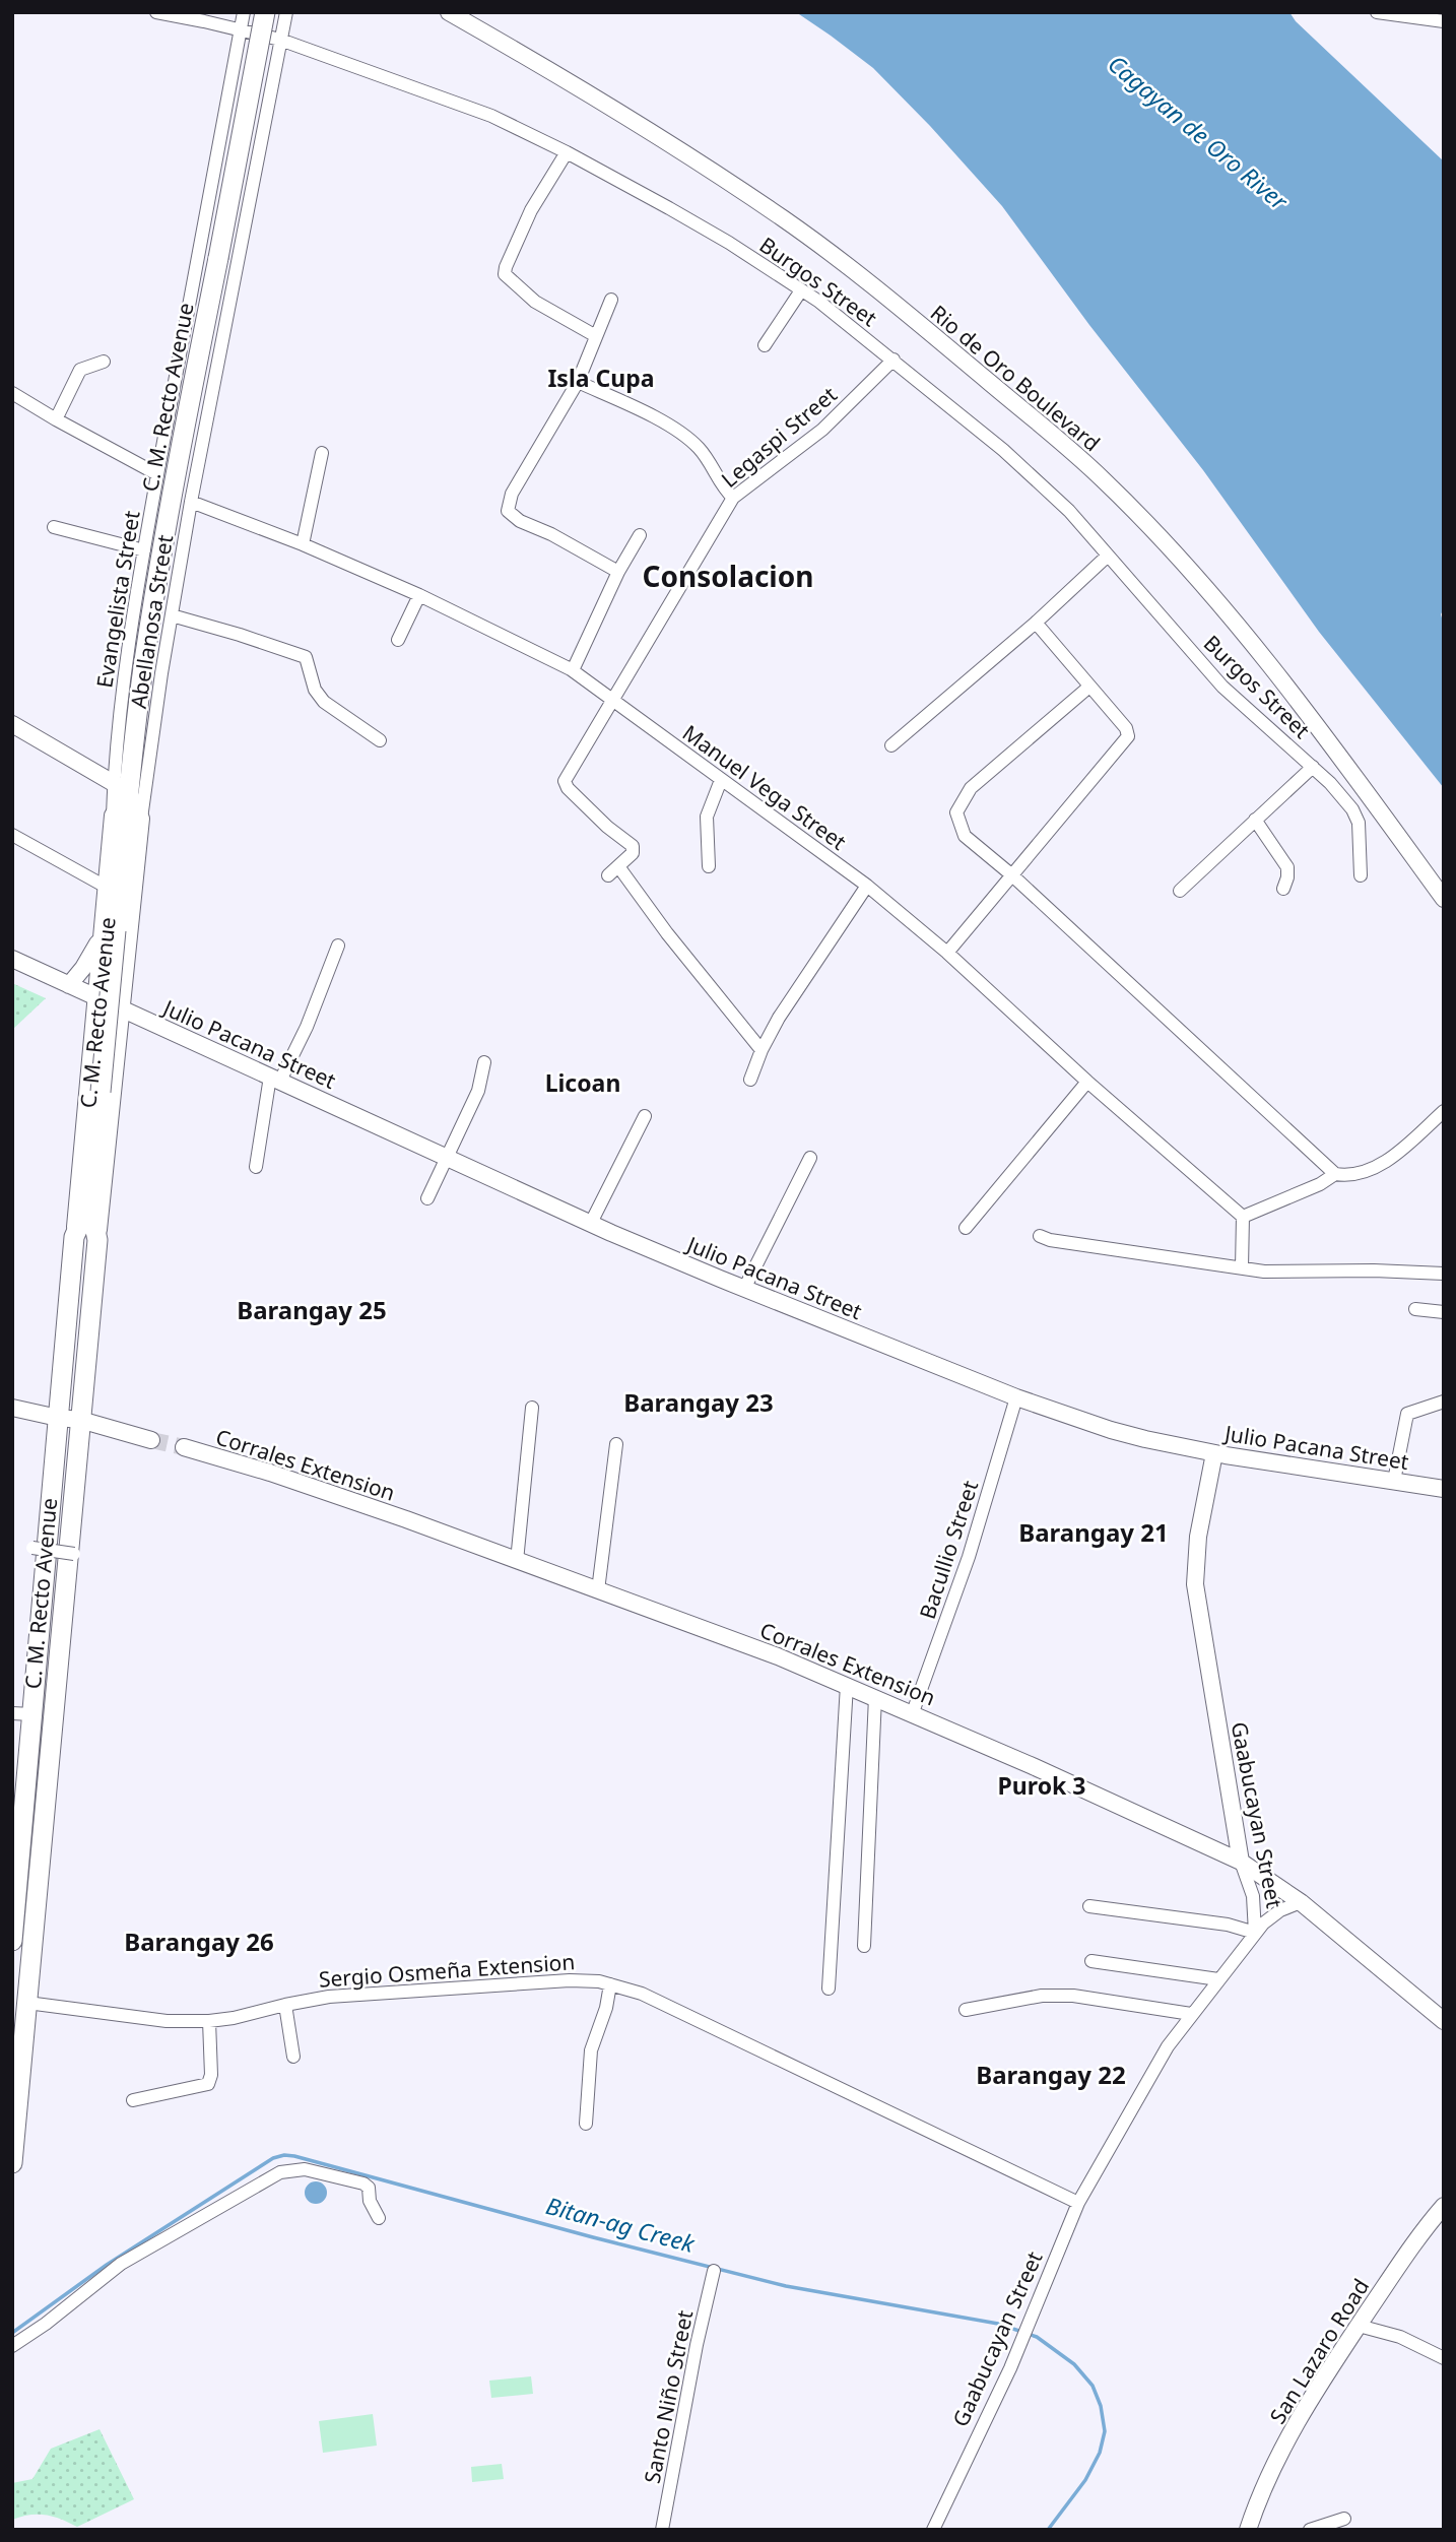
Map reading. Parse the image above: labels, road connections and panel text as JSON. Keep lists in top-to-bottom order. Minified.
{"streets":{"highway":["C. M. Recto Avenue"],"main road":["Rio de Oro Boulevard","Julio Pacana Street","Corrales Extension","Gaabucayan Street","San Lazaro Road"],"street":["Burgos Street","Legaspi Street","Evangelista Street","Abellanosa Street","Manuel Vega Street","Bacullio Street","Sergio Osmeña Extension","Santo Niño Street"]},"crossings":[["Burgos Street","Legaspi Street"],["Burgos Street","Evangelista Street"],["Burgos Street","Abellanosa Street"],["C. M. Recto Avenue","Evangelista Street"],["C. M. Recto Avenue","Abellanosa Street"],["C. M. Recto Avenue","Julio Pacana Street"],["C. M. Recto Avenue","Sergio Osmeña Extension"],["Legaspi Street","Manuel Vega Street"],["Abellanosa Street","Manuel Vega Street"],["Julio Pacana Street","Bacullio Street"],["Julio Pacana Street","Gaabucayan Street"],["Corrales Extension","Bacullio Street"],["Corrales Extension","Gaabucayan Street"],["Gaabucayan Street","Sergio Osmeña Extension"]],"districts":["Isla Cupa","Consolacion","Licoan","Barangay 25","Barangay 23","Barangay 21","Purok 3","Barangay 26","Barangay 22"],"water":["Cagayan de Oro River","Bitan-ag Creek"]}
